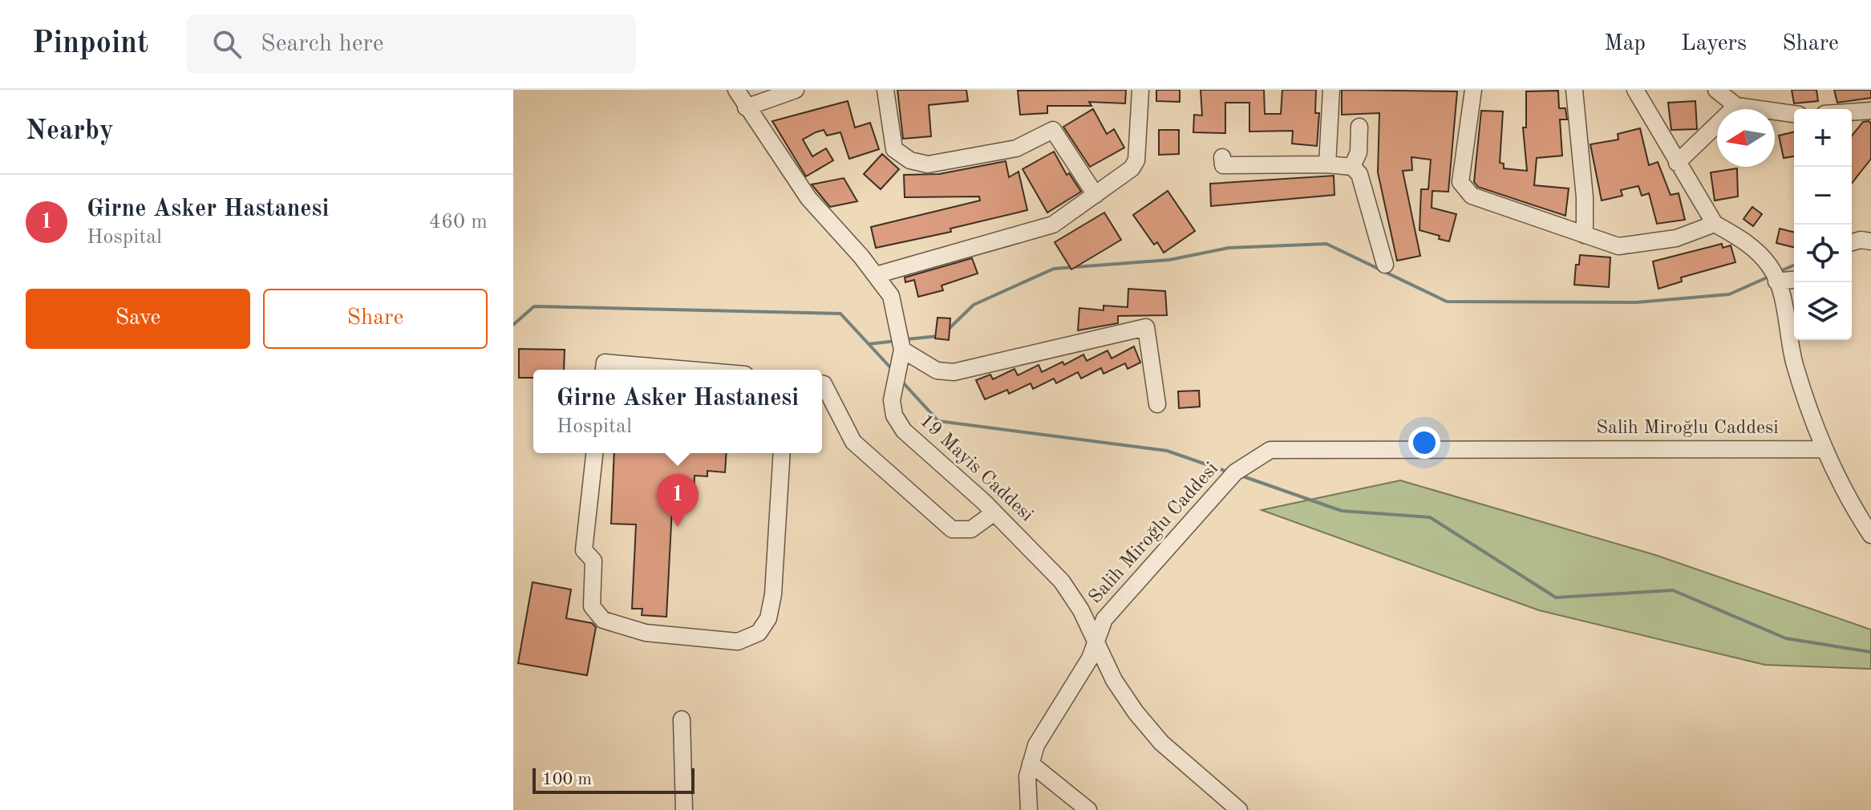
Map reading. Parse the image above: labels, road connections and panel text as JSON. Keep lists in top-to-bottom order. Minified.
{"streets":{"street":["Salih Miroğlu Caddesi","19 Mayis Caddesi"]},"crossings":[["Salih Miroğlu Caddesi","19 Mayis Caddesi"]],"scale_bar":"100 m","north":"left","page":{"header":"Pinpoint","search":"Search here","nav":["Map","Layers","Share"],"heading":"Nearby","map_buttons":["+","−"],"list":[{"mark":"1","name":"Girne Asker Hastanesi","note":"Hospital","value":"460 m"}],"buttons":["Save","Share"],"popup":["Girne Asker Hastanesi","Hospital"],"pins":"1","scale":"100 m"}}
